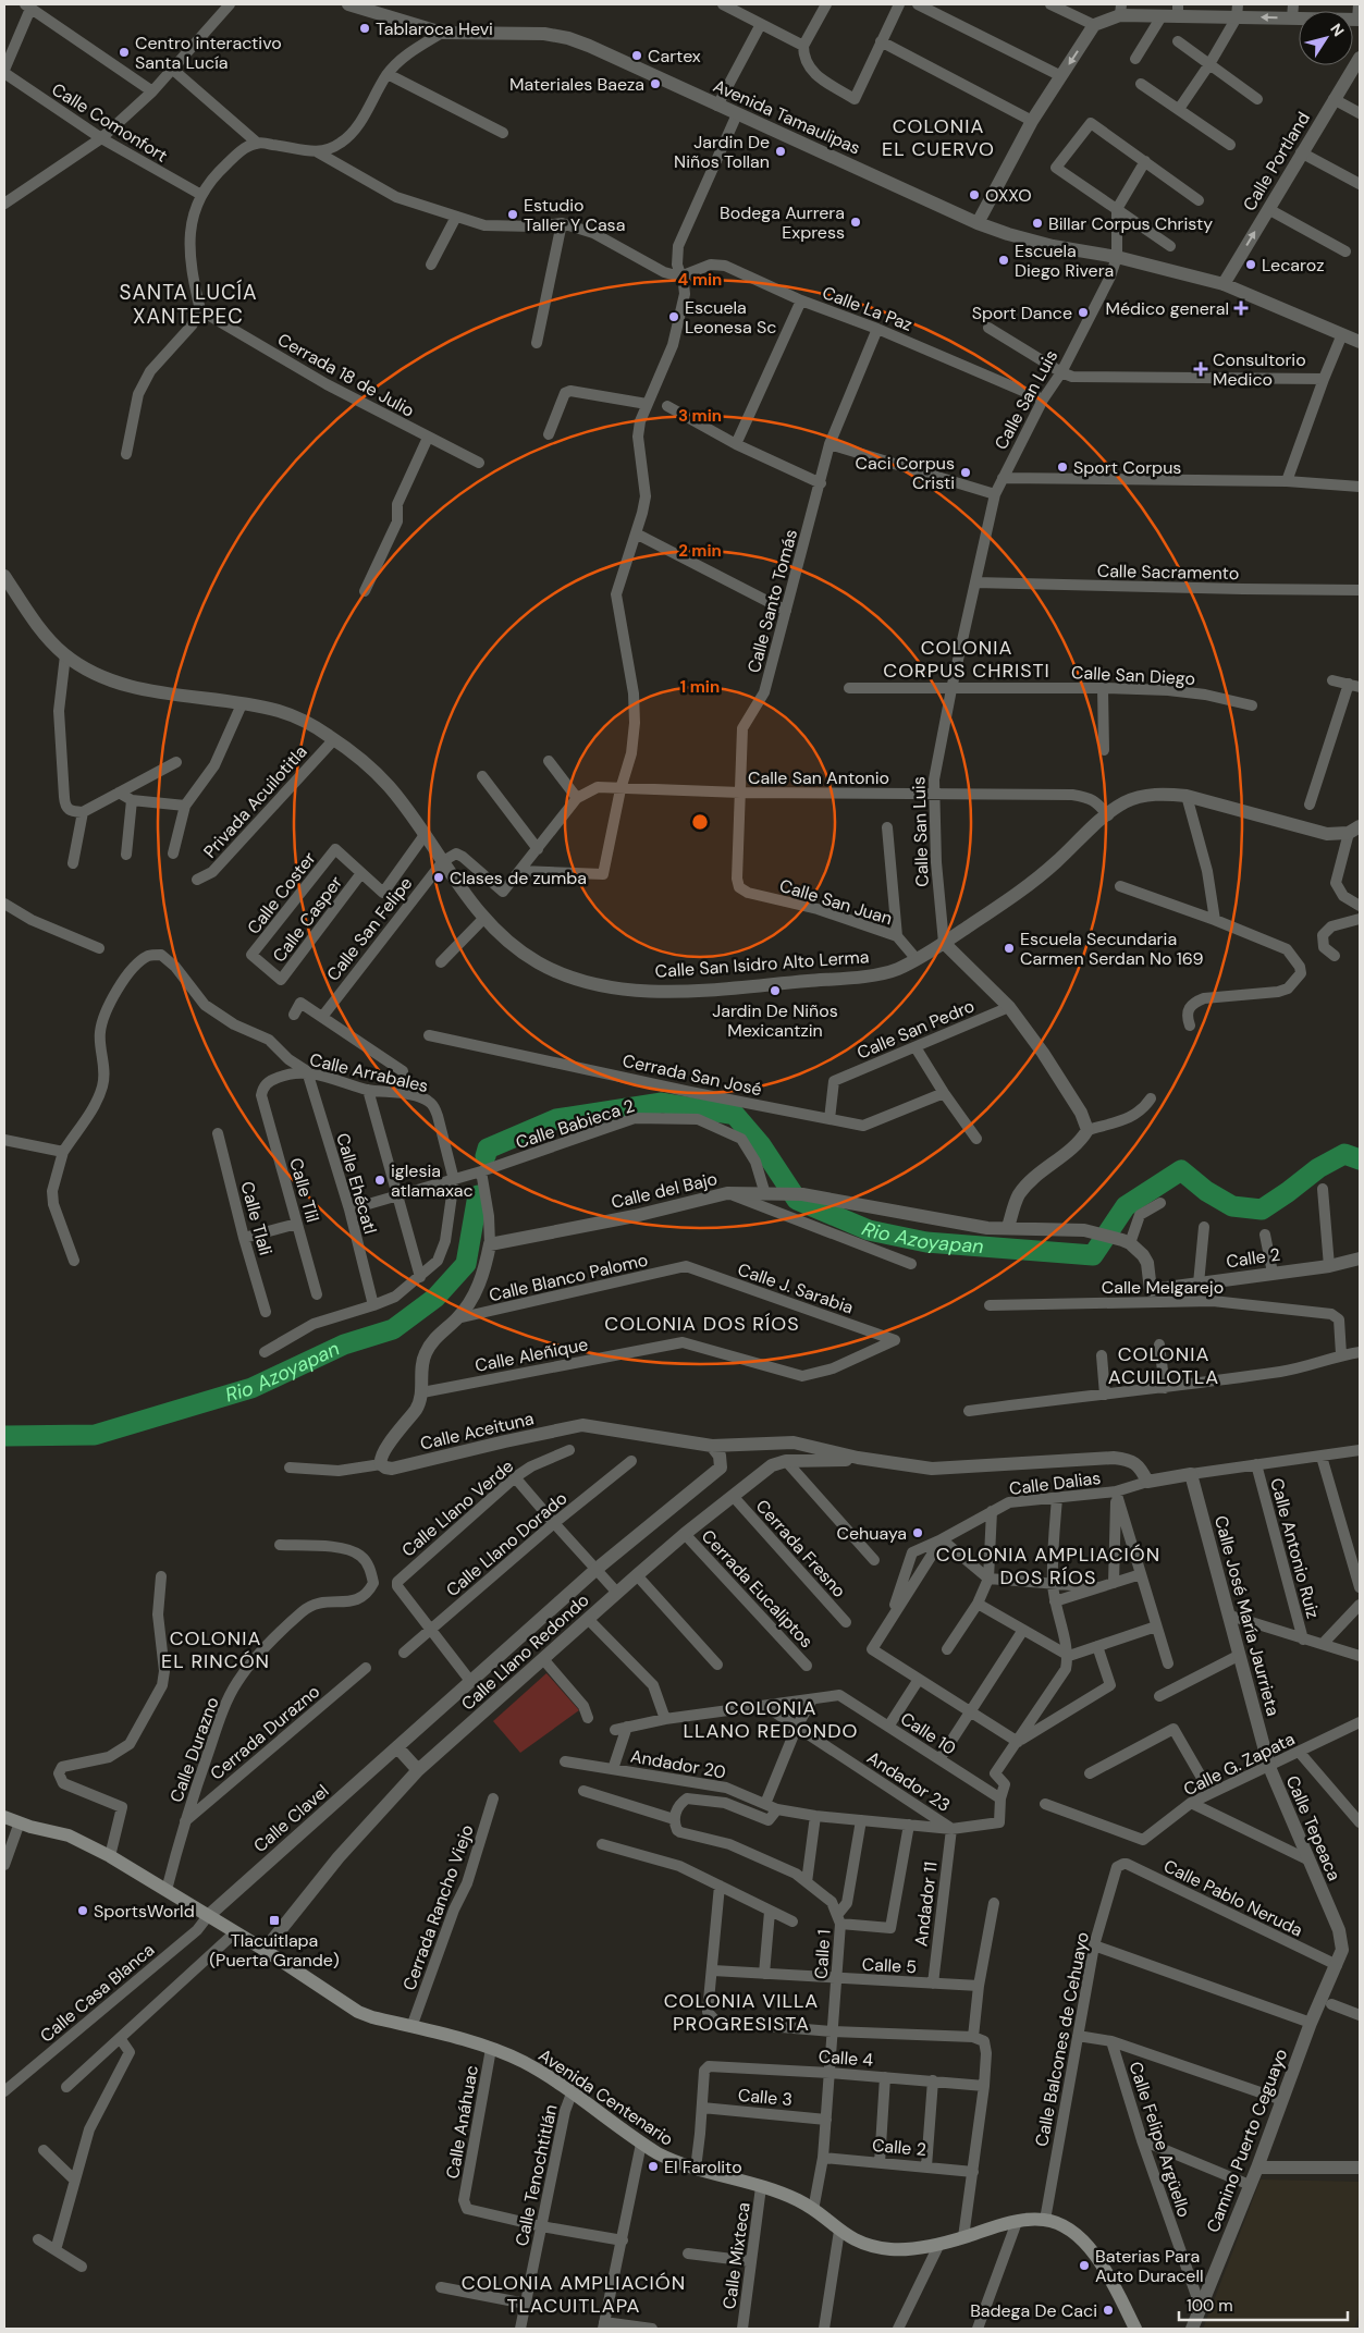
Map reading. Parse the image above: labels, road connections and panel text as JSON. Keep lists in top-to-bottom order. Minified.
{"streets":{"main road":["Avenida Centenario"],"street":["Avenida Tamaulipas","Calle Comonfort","Calle Portland","Calle La Paz","Cerrada 18 de Julio","Calle San Luis","Calle Sacramento","Calle Santo Tomás","Calle San Diego","Calle San Antonio","Privada Acuilotitla","Calle Coster","Calle San Juan","Calle Casper","Calle San Felipe","Calle San Isidro Alto Lerma","Calle San Pedro","Calle Arrabales","Cerrada San José","Calle Babieca 2","Calle Ehécatl","Calle Tlil","Calle del Bajo","Calle Tlali","Calle 2","Calle Blanco Palomo","Calle Melgarejo","Calle J. Sarabia","Calle Aleñique","Calle Aceituna","Calle Dalias","Calle Llano Verde","Calle Llano Dorado","Cerrada Fresno","Calle Antonio Ruiz","Cerrada Eucaliptos","Calle José María Jaurrieta","Calle Llano Redondo","Cerrada Durazno","Calle 10","Calle Durazno","Andador 20","Calle G. Zapata","Andador 23","Calle Clavel","Calle Tepeaca","Calle Pablo Neruda","Andador 11","Cerrada Rancho Viejo","Calle 1","Calle 5","Calle Casa Blanca","Calle Balcones de Cehuayo","Calle 4","Calle 3","Calle Anáhuac","Calle Felipe Argüello","Camino Puerto Ceguayo","Calle Tenochtitlán","Calle Mixteca"]},"crossings":[["Avenida Tamaulipas","Calle Portland"],["Avenida Tamaulipas","Calle San Luis"],["Calle La Paz","Calle San Luis"],["Calle La Paz","Calle Santo Tomás"],["Calle San Luis","Calle Sacramento"],["Calle San Luis","Calle San Diego"],["Calle San Luis","Calle San Antonio"],["Calle San Luis","Calle San Isidro Alto Lerma"],["Calle Santo Tomás","Calle San Antonio"],["Calle Santo Tomás","Calle San Juan"],["Calle San Antonio","Calle San Isidro Alto Lerma"],["Privada Acuilotitla","Calle San Isidro Alto Lerma"],["Calle Coster","Calle Casper"],["Calle Coster","Calle San Isidro Alto Lerma"],["Calle San Juan","Calle San Isidro Alto Lerma"],["Calle San Felipe","Calle San Isidro Alto Lerma"],["Calle San Pedro","Cerrada San José"],["Calle Arrabales","Calle Babieca 2"],["Calle Arrabales","Calle Ehécatl"],["Calle Arrabales","Calle Tlil"],["Calle Babieca 2","Calle del Bajo"],["Calle 2","Calle Melgarejo"],["Calle 2","Calle 1"],["Calle Blanco Palomo","Calle J. Sarabia"],["Calle J. Sarabia","Calle Aleñique"],["Calle Aceituna","Calle Llano Redondo"],["Calle Llano Verde","Calle Llano Dorado"],["Cerrada Fresno","Calle Llano Redondo"],["Cerrada Eucaliptos","Calle Llano Redondo"],["Calle José María Jaurrieta","Calle G. Zapata"],["Calle José María Jaurrieta","Calle Tepeaca"],["Calle Llano Redondo","Calle Clavel"],["Calle Llano Redondo","Avenida Centenario"],["Cerrada Durazno","Calle Durazno"],["Calle 10","Andador 20"],["Calle Durazno","Avenida Centenario"],["Andador 20","Andador 23"],["Andador 20","Andador 11"],["Calle G. Zapata","Calle Tepeaca"],["Andador 23","Andador 11"],["Calle Clavel","Calle Casa Blanca"],["Calle Clavel","Avenida Centenario"],["Calle Tepeaca","Calle Pablo Neruda"],["Calle Tepeaca","Camino Puerto Ceguayo"],["Calle Pablo Neruda","Calle Balcones de Cehuayo"],["Calle Pablo Neruda","Camino Puerto Ceguayo"],["Andador 11","Calle 5"],["Cerrada Rancho Viejo","Avenida Centenario"],["Calle 1","Calle 5"],["Calle 1","Calle 4"],["Calle 1","Avenida Centenario"],["Calle 1","Calle 3"],["Calle 5","Calle 4"],["Calle Casa Blanca","Avenida Centenario"],["Calle Balcones de Cehuayo","Avenida Centenario"],["Calle 4","Calle 3"],["Avenida Centenario","Calle Anáhuac"],["Avenida Centenario","Calle Tenochtitlán"],["Avenida Centenario","Calle Mixteca"],["Calle Anáhuac","Calle Tenochtitlán"],["Calle Felipe Argüello","Camino Puerto Ceguayo"]],"districts":["COLONIA EL CUERVO","SANTA LUCÍA XANTEPEC","COLONIA CORPUS CHRISTI","COLONIA DOS RÍOS","COLONIA ACUILOTLA","COLONIA AMPLIACIÓN DOS RÍOS","COLONIA EL RINCÓN","COLONIA LLANO REDONDO","COLONIA VILLA PROGRESISTA","COLONIA AMPLIACIÓN TLACUITLAPA"],"water":["Rio Azoyapan"],"places":{"other":["Tablaroca Hevi","Centro interactivo Santa Lucía","Cartex","Materiales Baeza","Jardin De Niños Tollan","OXXO","Estudio Taller Y Casa","Bodega Aurrera Express","Billar Corpus Christy","Escuela Diego Rivera","Lecaroz","Sport Dance","Escuela Leonesa Sc","Sport Corpus","Caci Corpus Cristi","Clases de zumba","Escuela Secundaria Carmen Serdan No 169","Jardin De Niños Mexicantzin","iglesia atlamaxac","Cehuaya","SportsWorld","El Farolito","Baterias Para Auto Duracell","Badega De Caci"],"health":["Médico general","Consultorio Medico"],"transit":["Tlacuitlapa (Puerta Grande)"]},"scale_bar":"100 m","north":"top right","rings":["4 min","3 min","2 min","1 min"]}
